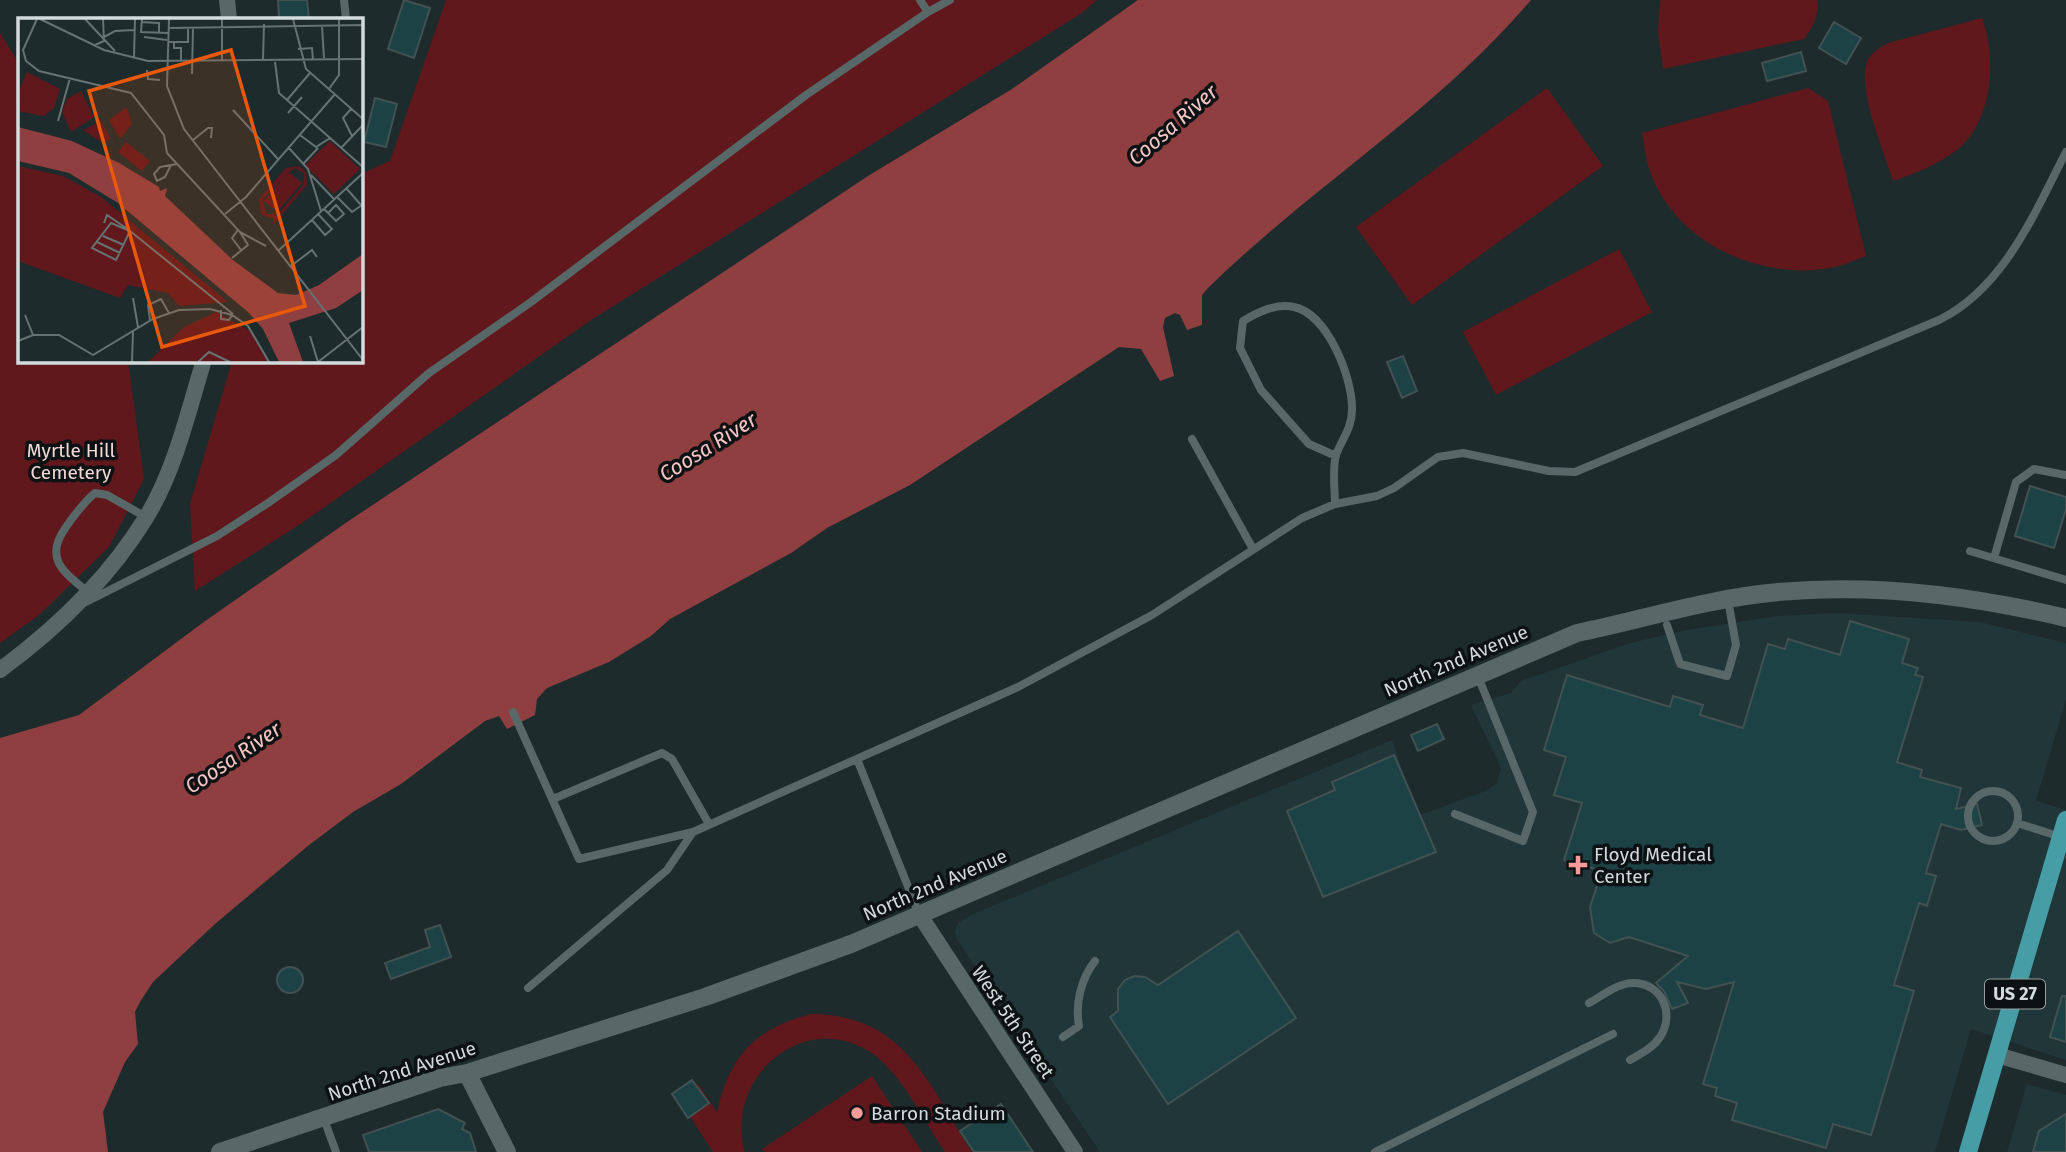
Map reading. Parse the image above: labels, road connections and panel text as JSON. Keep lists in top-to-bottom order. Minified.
{"streets":{"main road":["North 2nd Avenue","US 27"],"street":["West 5th Street"]},"crossings":[["North 2nd Avenue","West 5th Street"]],"water":["Coosa River"],"parks":["Myrtle Hill Cemetery"],"places":{"health":["Floyd Medical Center"],"other":["Barron Stadium"]}}
